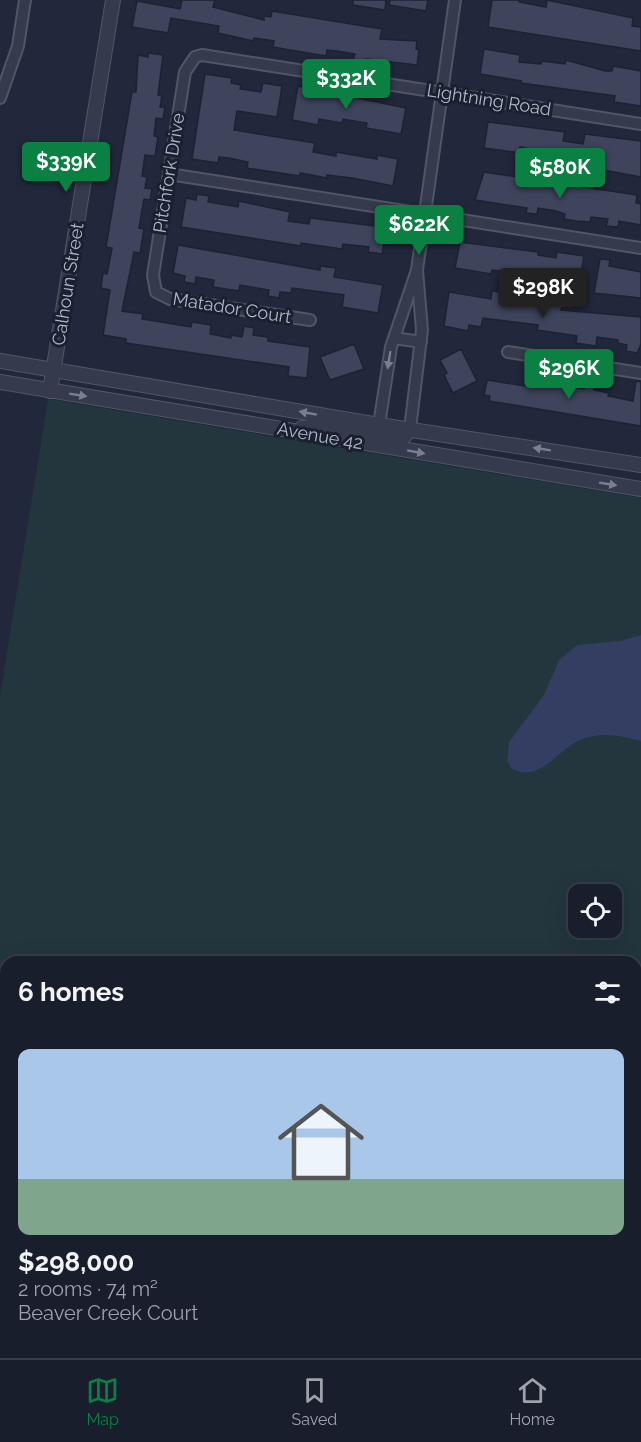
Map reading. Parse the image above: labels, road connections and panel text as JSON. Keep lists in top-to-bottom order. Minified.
{"streets":{"street":["Lightning Road","Pitchfork Drive","Calhoun Street","Matador Court","Avenue 42"]},"crossings":[["Lightning Road","Pitchfork Drive"],["Pitchfork Drive","Matador Court"],["Calhoun Street","Avenue 42"]],"page":{"price":["$332K","$339K","$580K","$622K","$298K","$296K"],"heading":"6 homes","list":[{"name":"$298,000","note":"2 rooms · 74 m² · Beaver Creek Court"}],"tabs":["Map","Saved","Home"]}}
